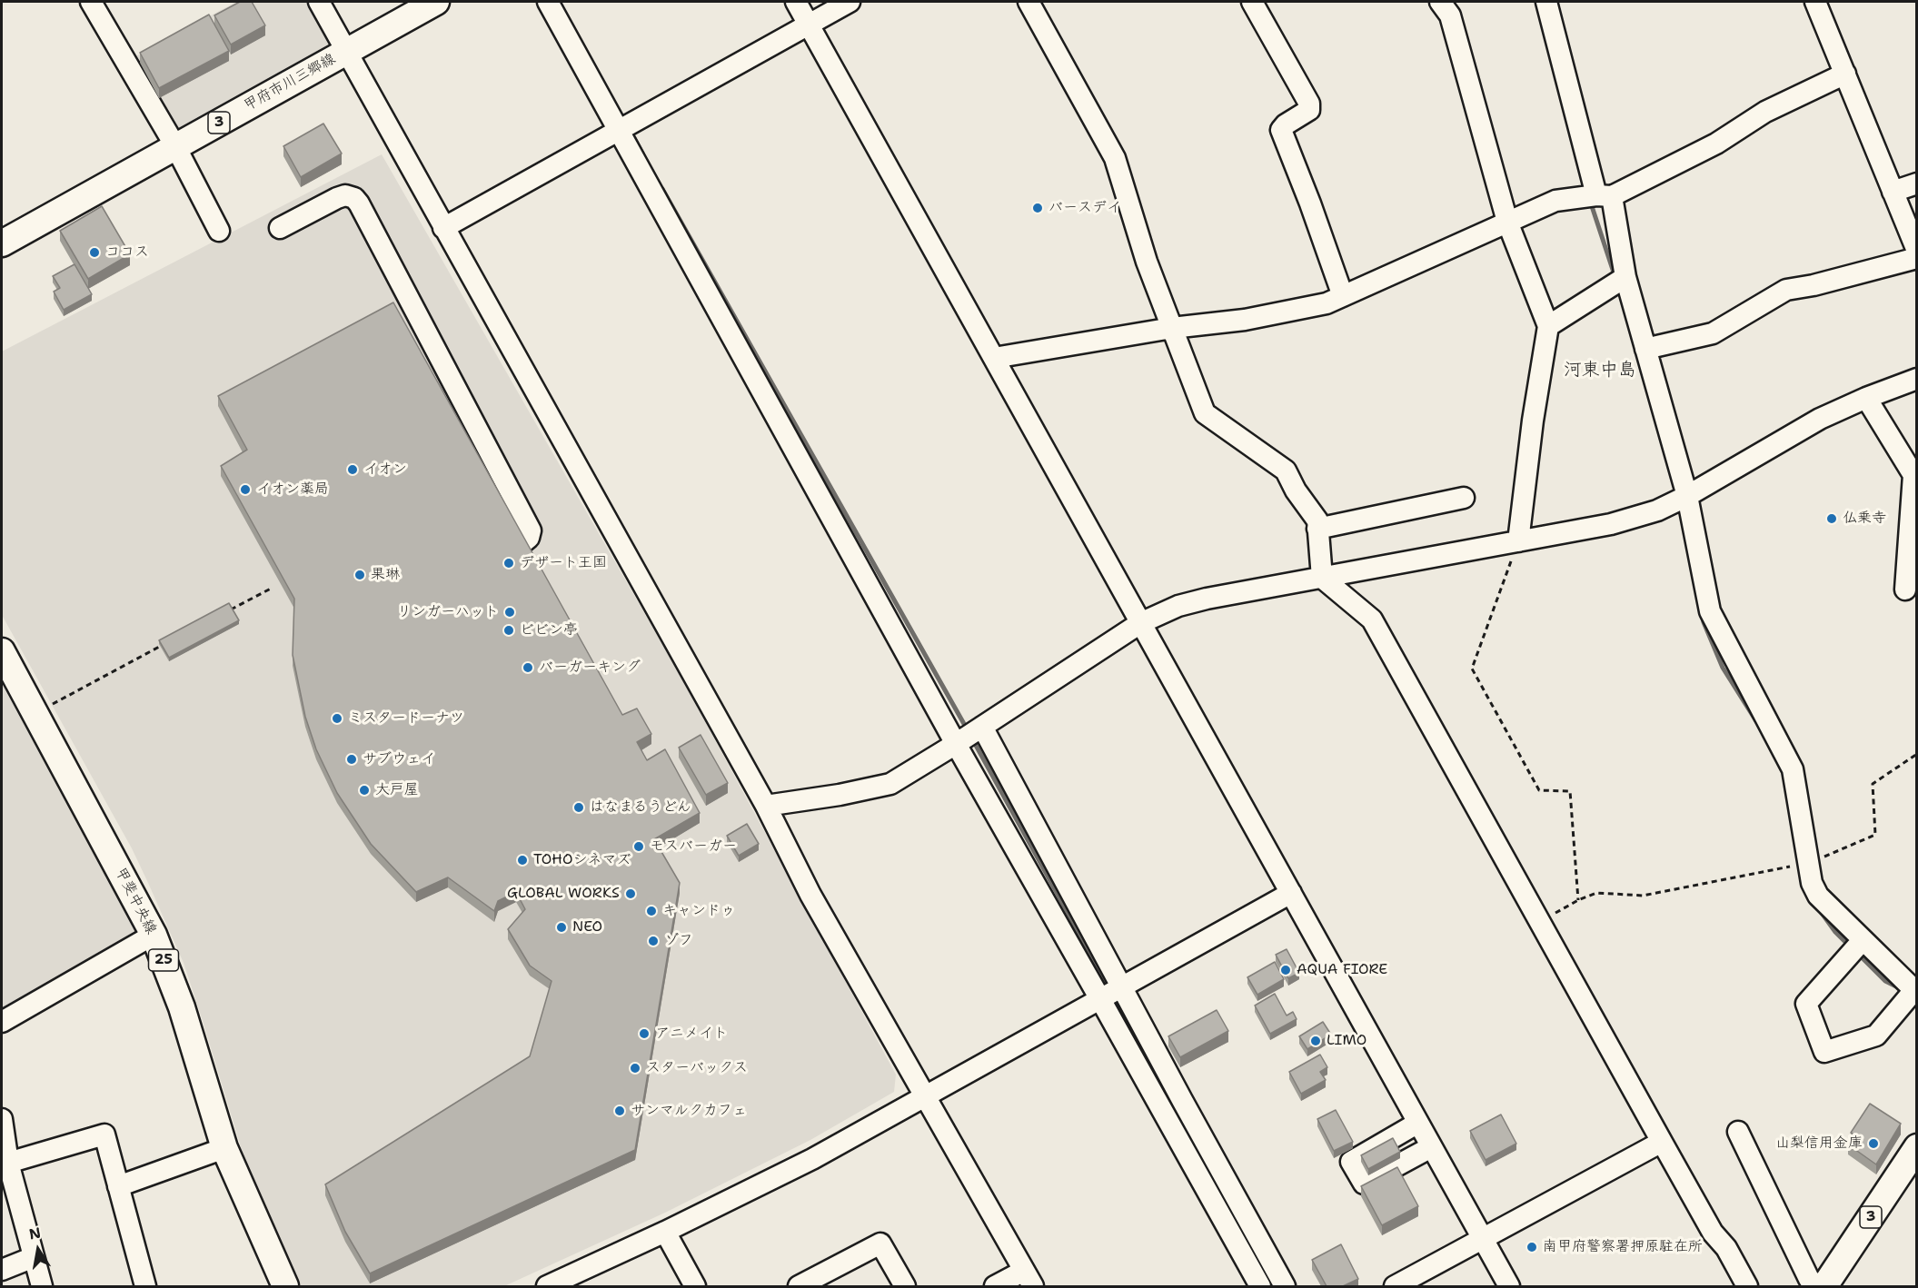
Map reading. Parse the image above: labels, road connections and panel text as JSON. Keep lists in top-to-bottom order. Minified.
{"streets":{"main road":["甲府市川三郷線","3","甲斐中央線","25"]},"districts":["河東中島"],"places":["バースデイ","ココス","イオン","イオン薬局","仏乗寺","デザート王国","果琳","リンガーハット","ビビン亭","バーガーキング","ミスタードーナツ","サブウェイ","大戸屋","はなまるうどん","モスバーガー","TOHOシネマズ","GLOBAL WORKS","キャンドゥ","NEO","ゾフ","AQUA FIORE","アニメイト","LIMO","スターバックス","サンマルクカフェ","山梨信用金庫","南甲府警察署押原駐在所"],"north":"top"}
